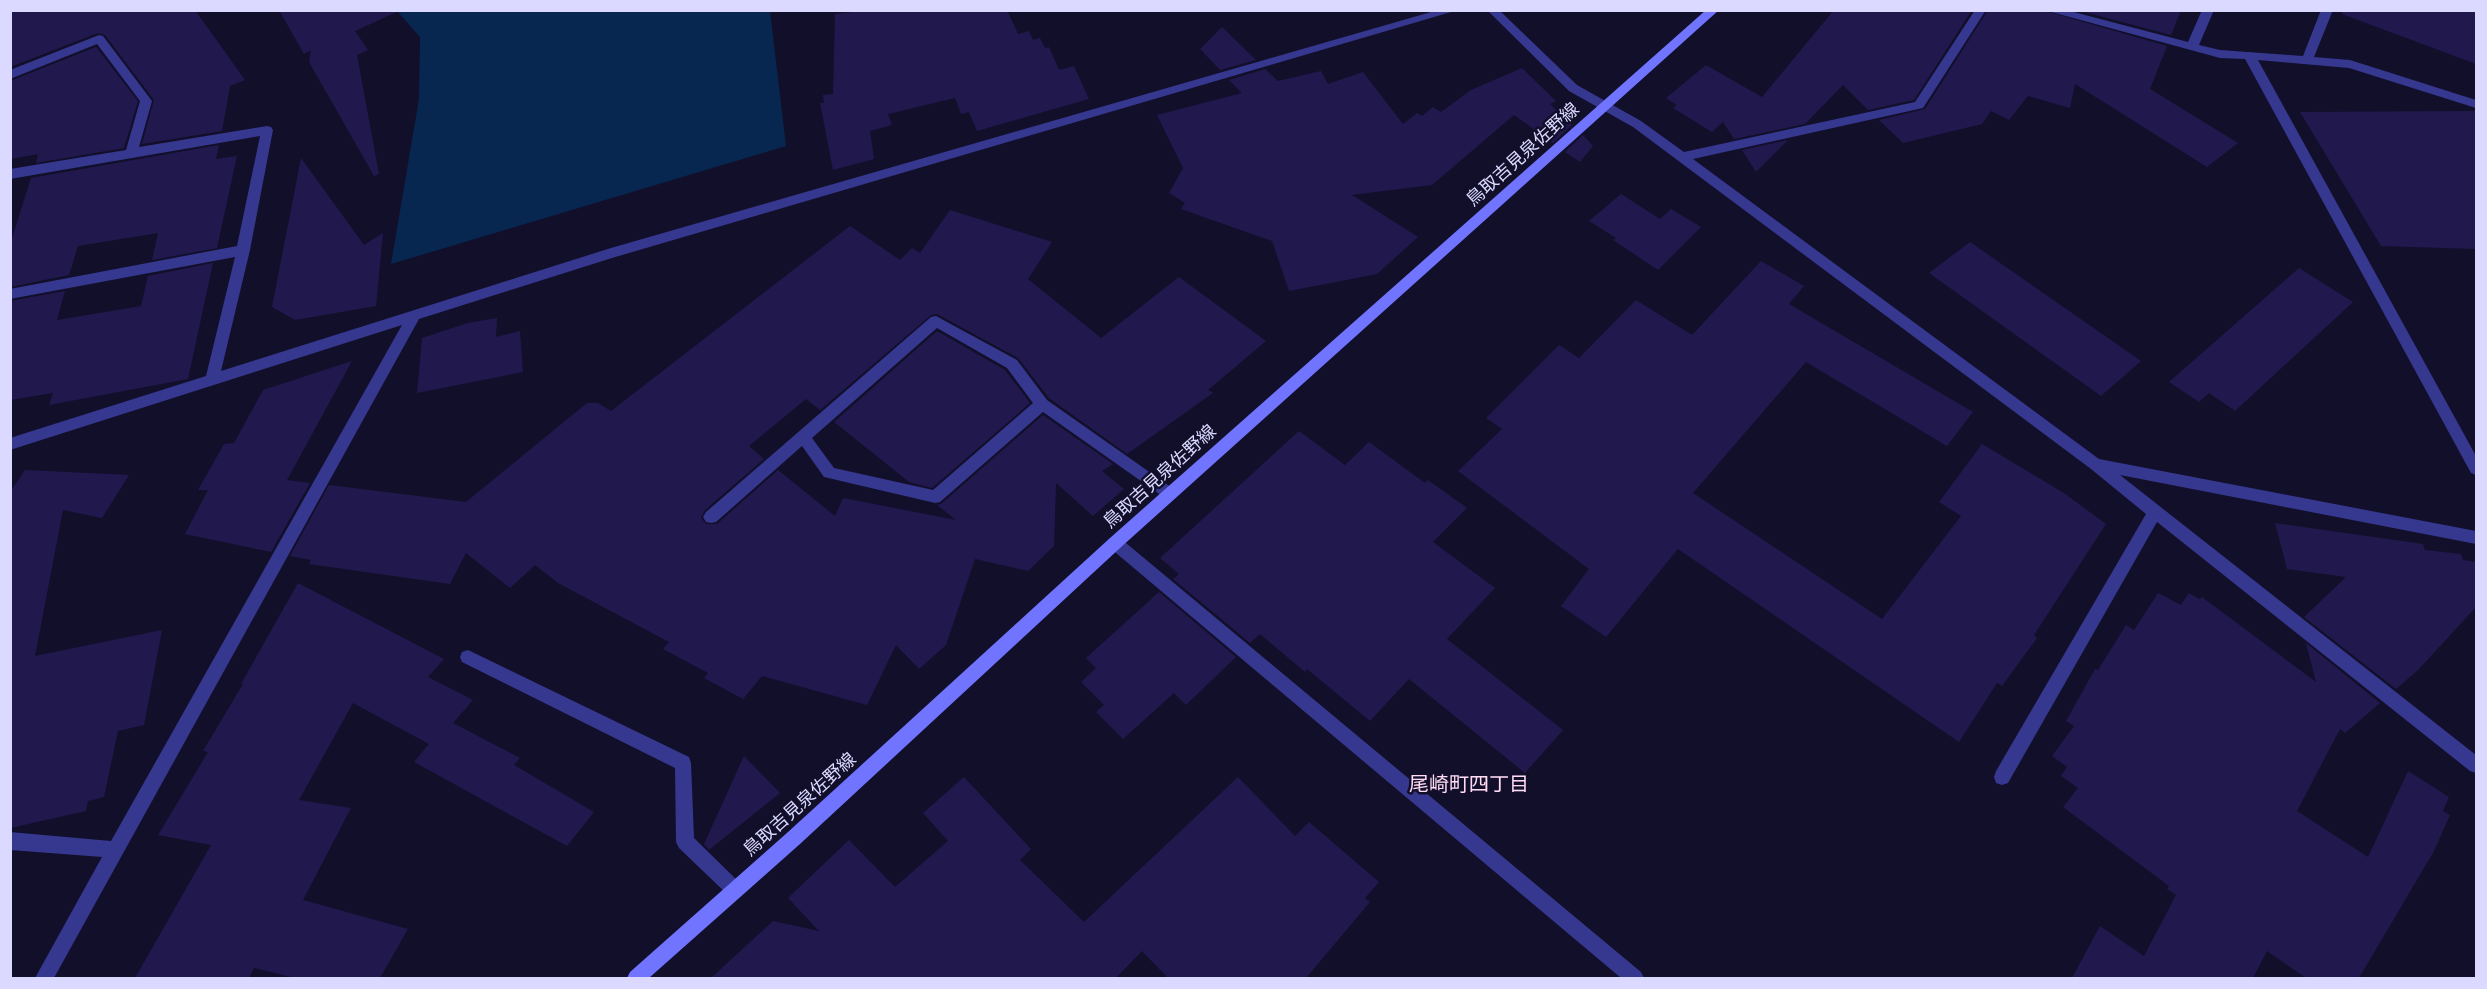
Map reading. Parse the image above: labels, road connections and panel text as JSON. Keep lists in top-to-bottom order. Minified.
{"streets":{"main road":["鳥取吉見泉佐野線"]},"districts":["尾崎町四丁目"]}
